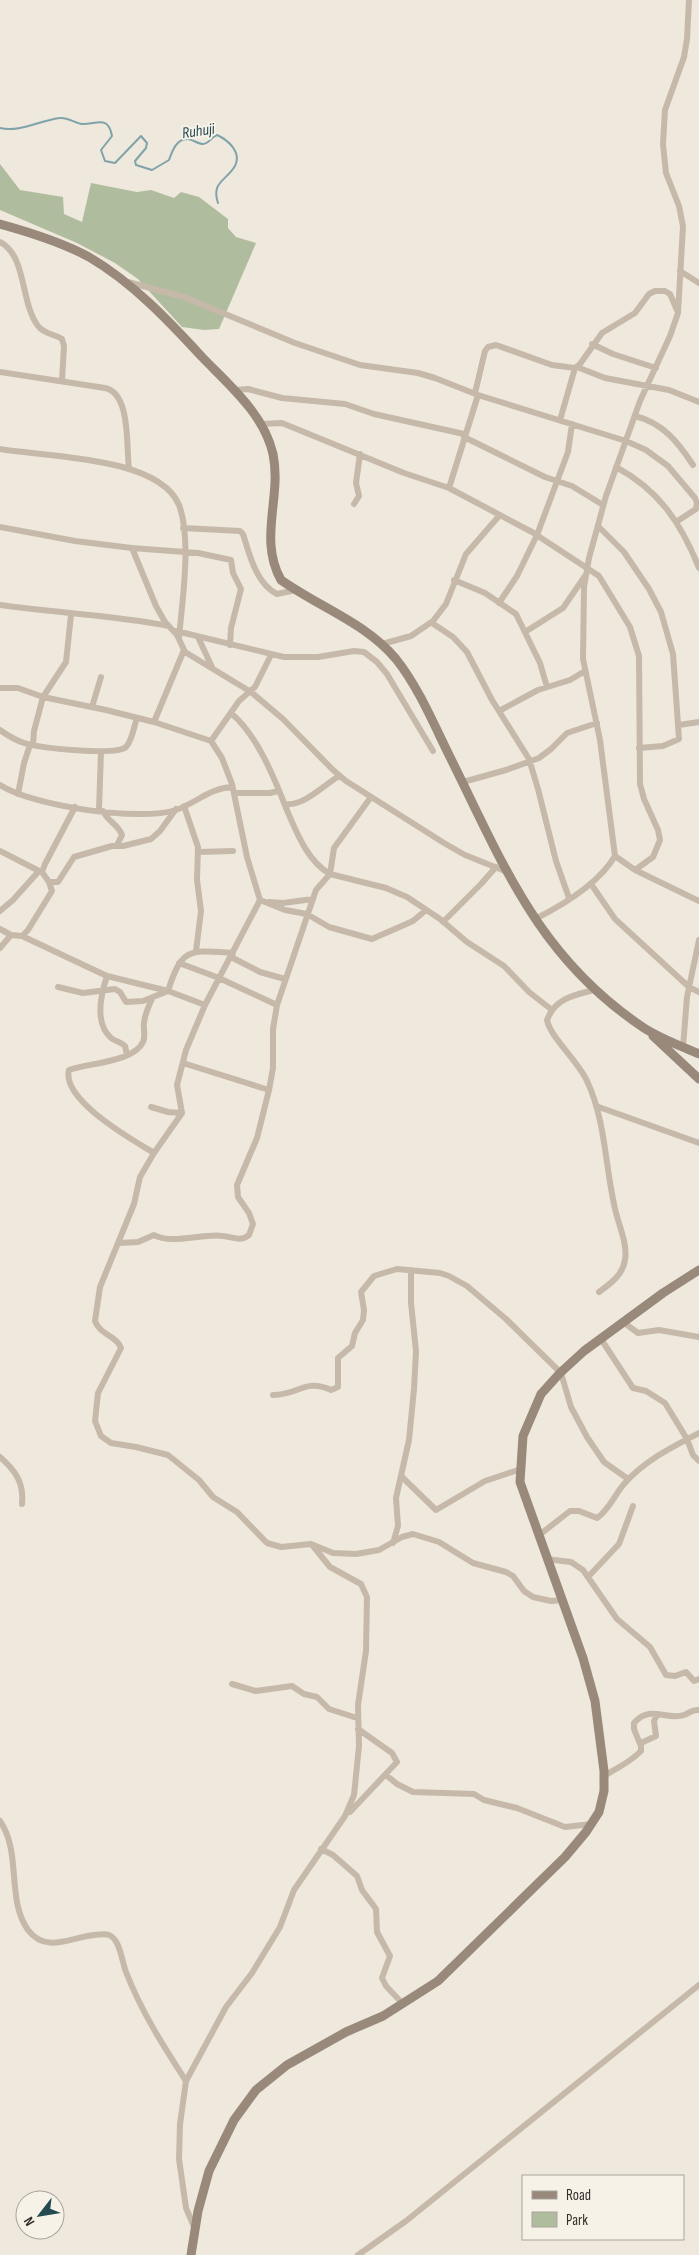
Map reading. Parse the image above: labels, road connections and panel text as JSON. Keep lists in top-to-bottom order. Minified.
{"water":["Ruhuji"],"legend":["Road","Park"],"north":"bottom left"}
